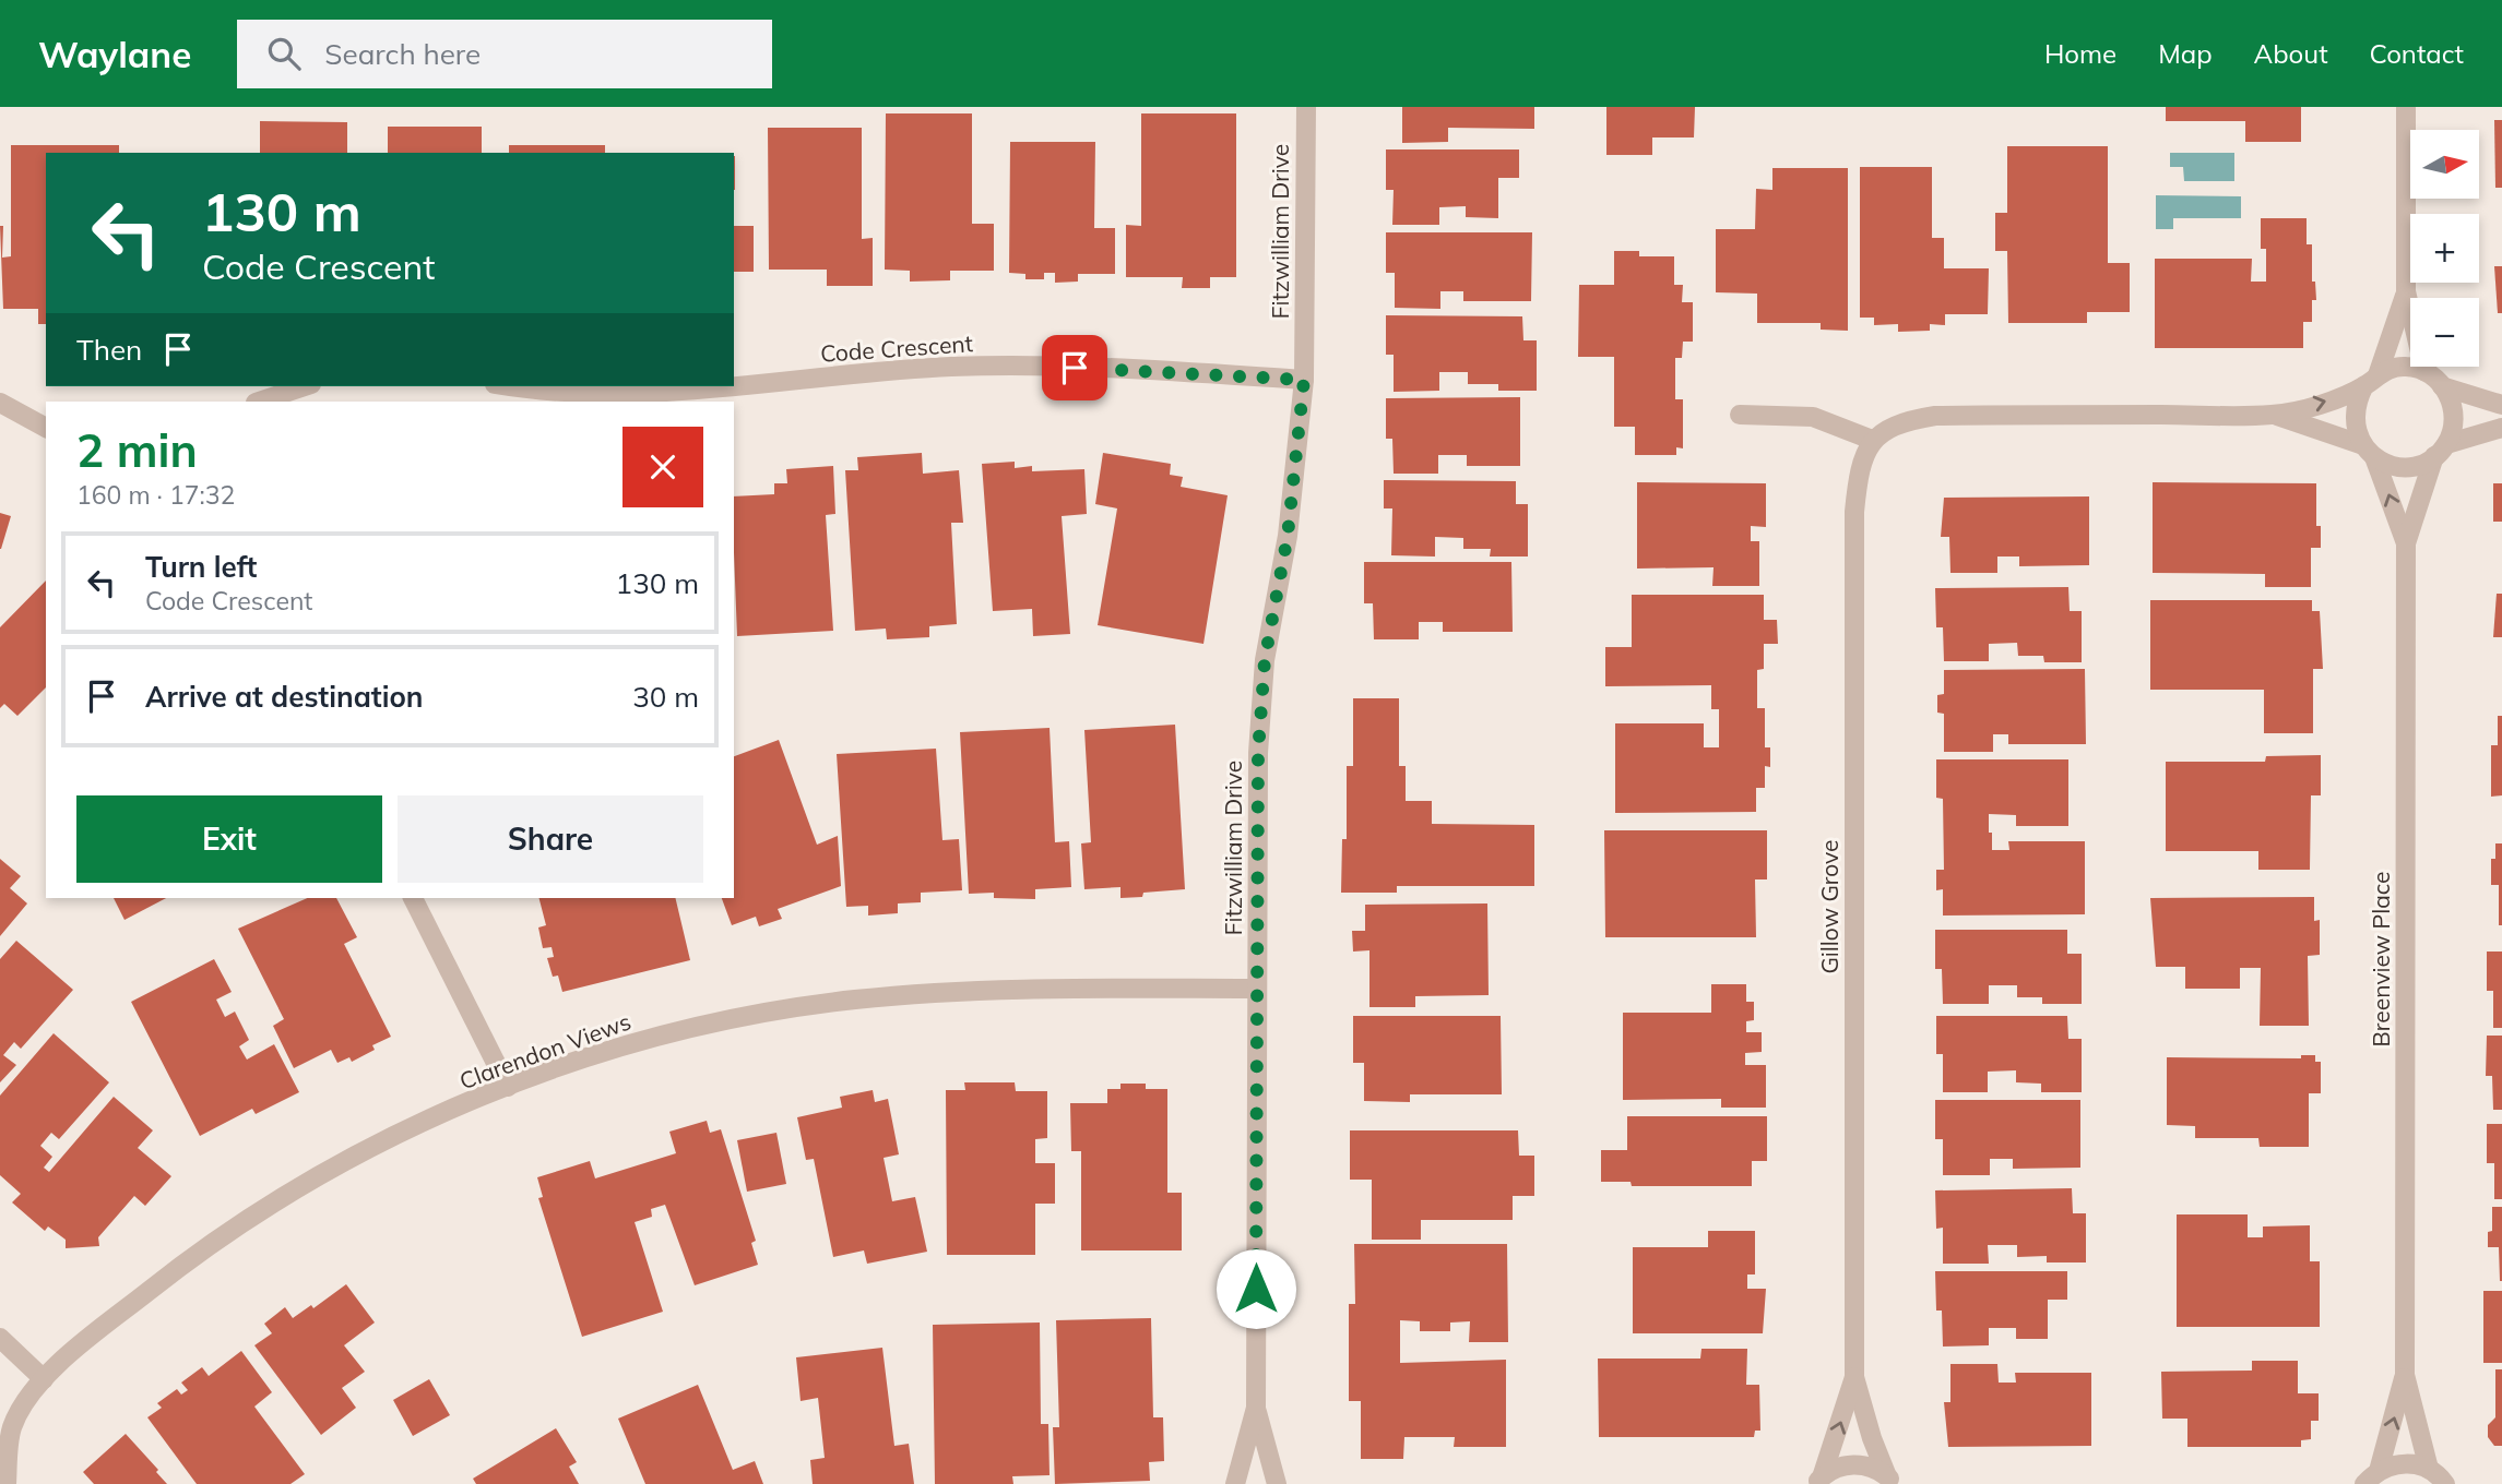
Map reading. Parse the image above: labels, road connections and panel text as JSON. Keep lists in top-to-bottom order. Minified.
{"streets":{"street":["Fitzwilliam Drive","Code Crescent","Gillow Grove","Breenview Place","Clarendon Views"]},"crossings":[["Fitzwilliam Drive","Code Crescent"],["Fitzwilliam Drive","Clarendon Views"]],"north":"right","page":{"header":"Waylane","search":"Search here","nav":["Home","Map","About","Contact"],"map_buttons":["+","−"],"turn":["130 m","Code Crescent"],"then":"Then","heading":["2 min","160 m · 17:32"],"list":[{"name":"Turn left","note":"Code Crescent","value":"130 m"},{"name":"Arrive at destination","value":"30 m"}],"buttons":["Exit","Share"]}}
